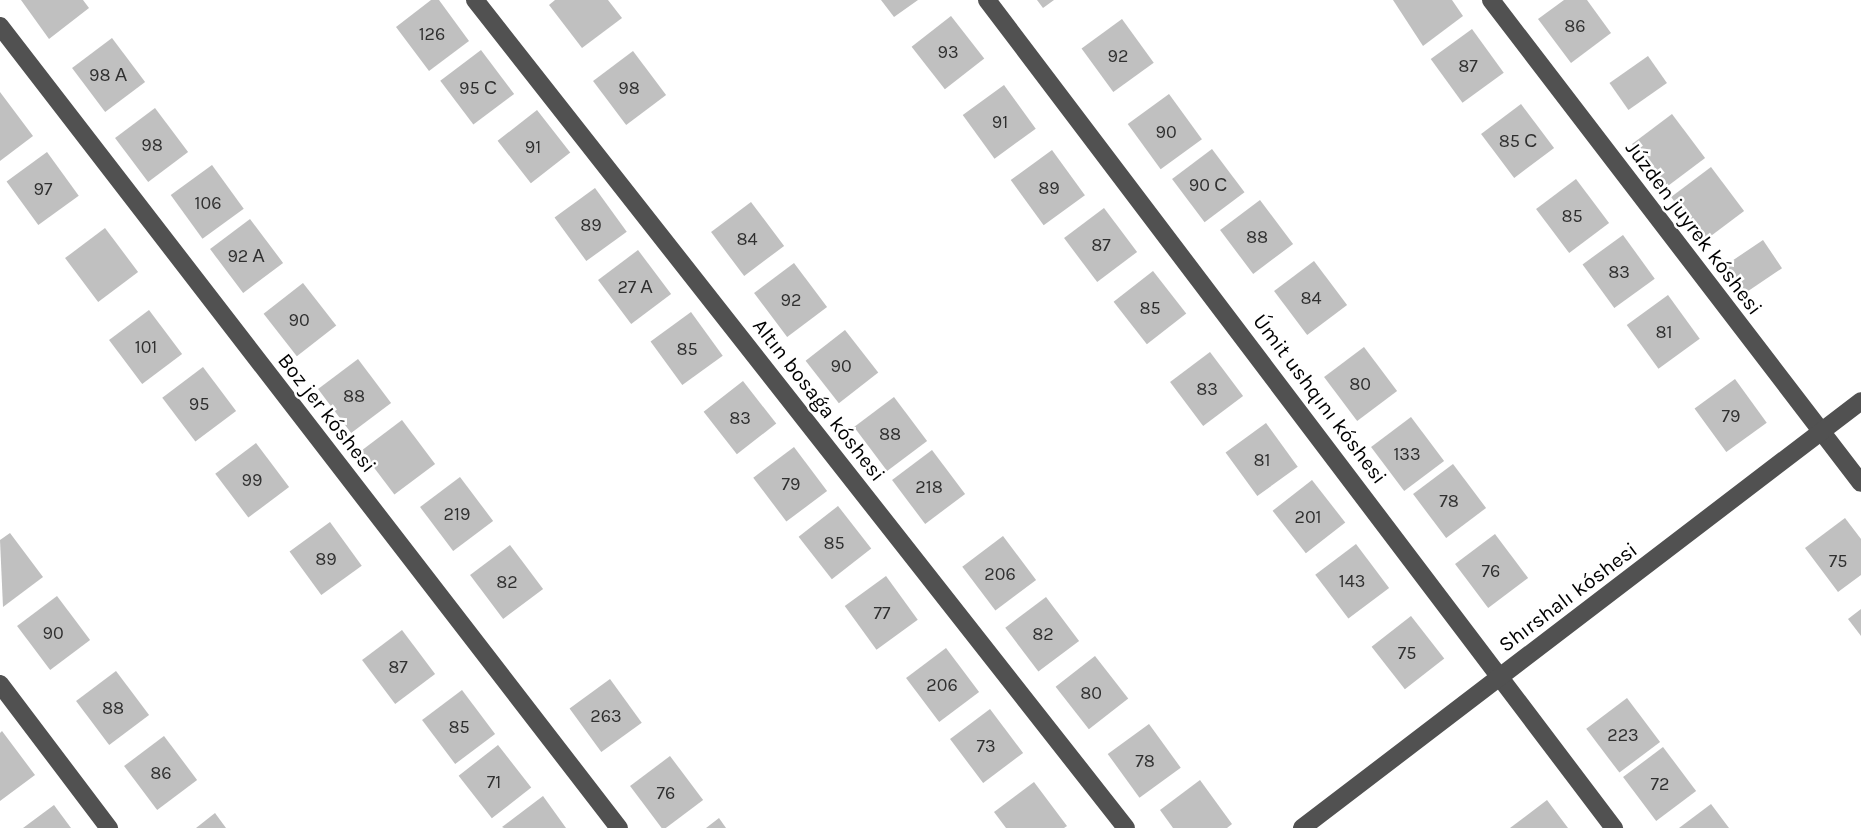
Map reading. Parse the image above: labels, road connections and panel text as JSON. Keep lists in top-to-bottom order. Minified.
{"streets":{"street":["Júzden juyrek kóshesi","Úmit ushqını kóshesi","Altın bosaǵa kóshesi","Boz jer kóshesi","Shırshalı kóshesi"]},"crossings":[["Júzden juyrek kóshesi","Shırshalı kóshesi"],["Úmit ushqını kóshesi","Shırshalı kóshesi"]],"house_numbers":["86","126","93","92","87","98 А","95 С","98","91","90","85 С","98","91","90 С","89","97","106","85","89","88","84","87","92 А","83","27 А","84","92","85","90","81","101","85","90","80","83","88","95","79","83","88","133","81","99","79","218","78","219","201","85","89","75","76","206","143","82","77","90","82","75","87","206","80","88","263","85","223","73","78","86","71","72","76"]}
